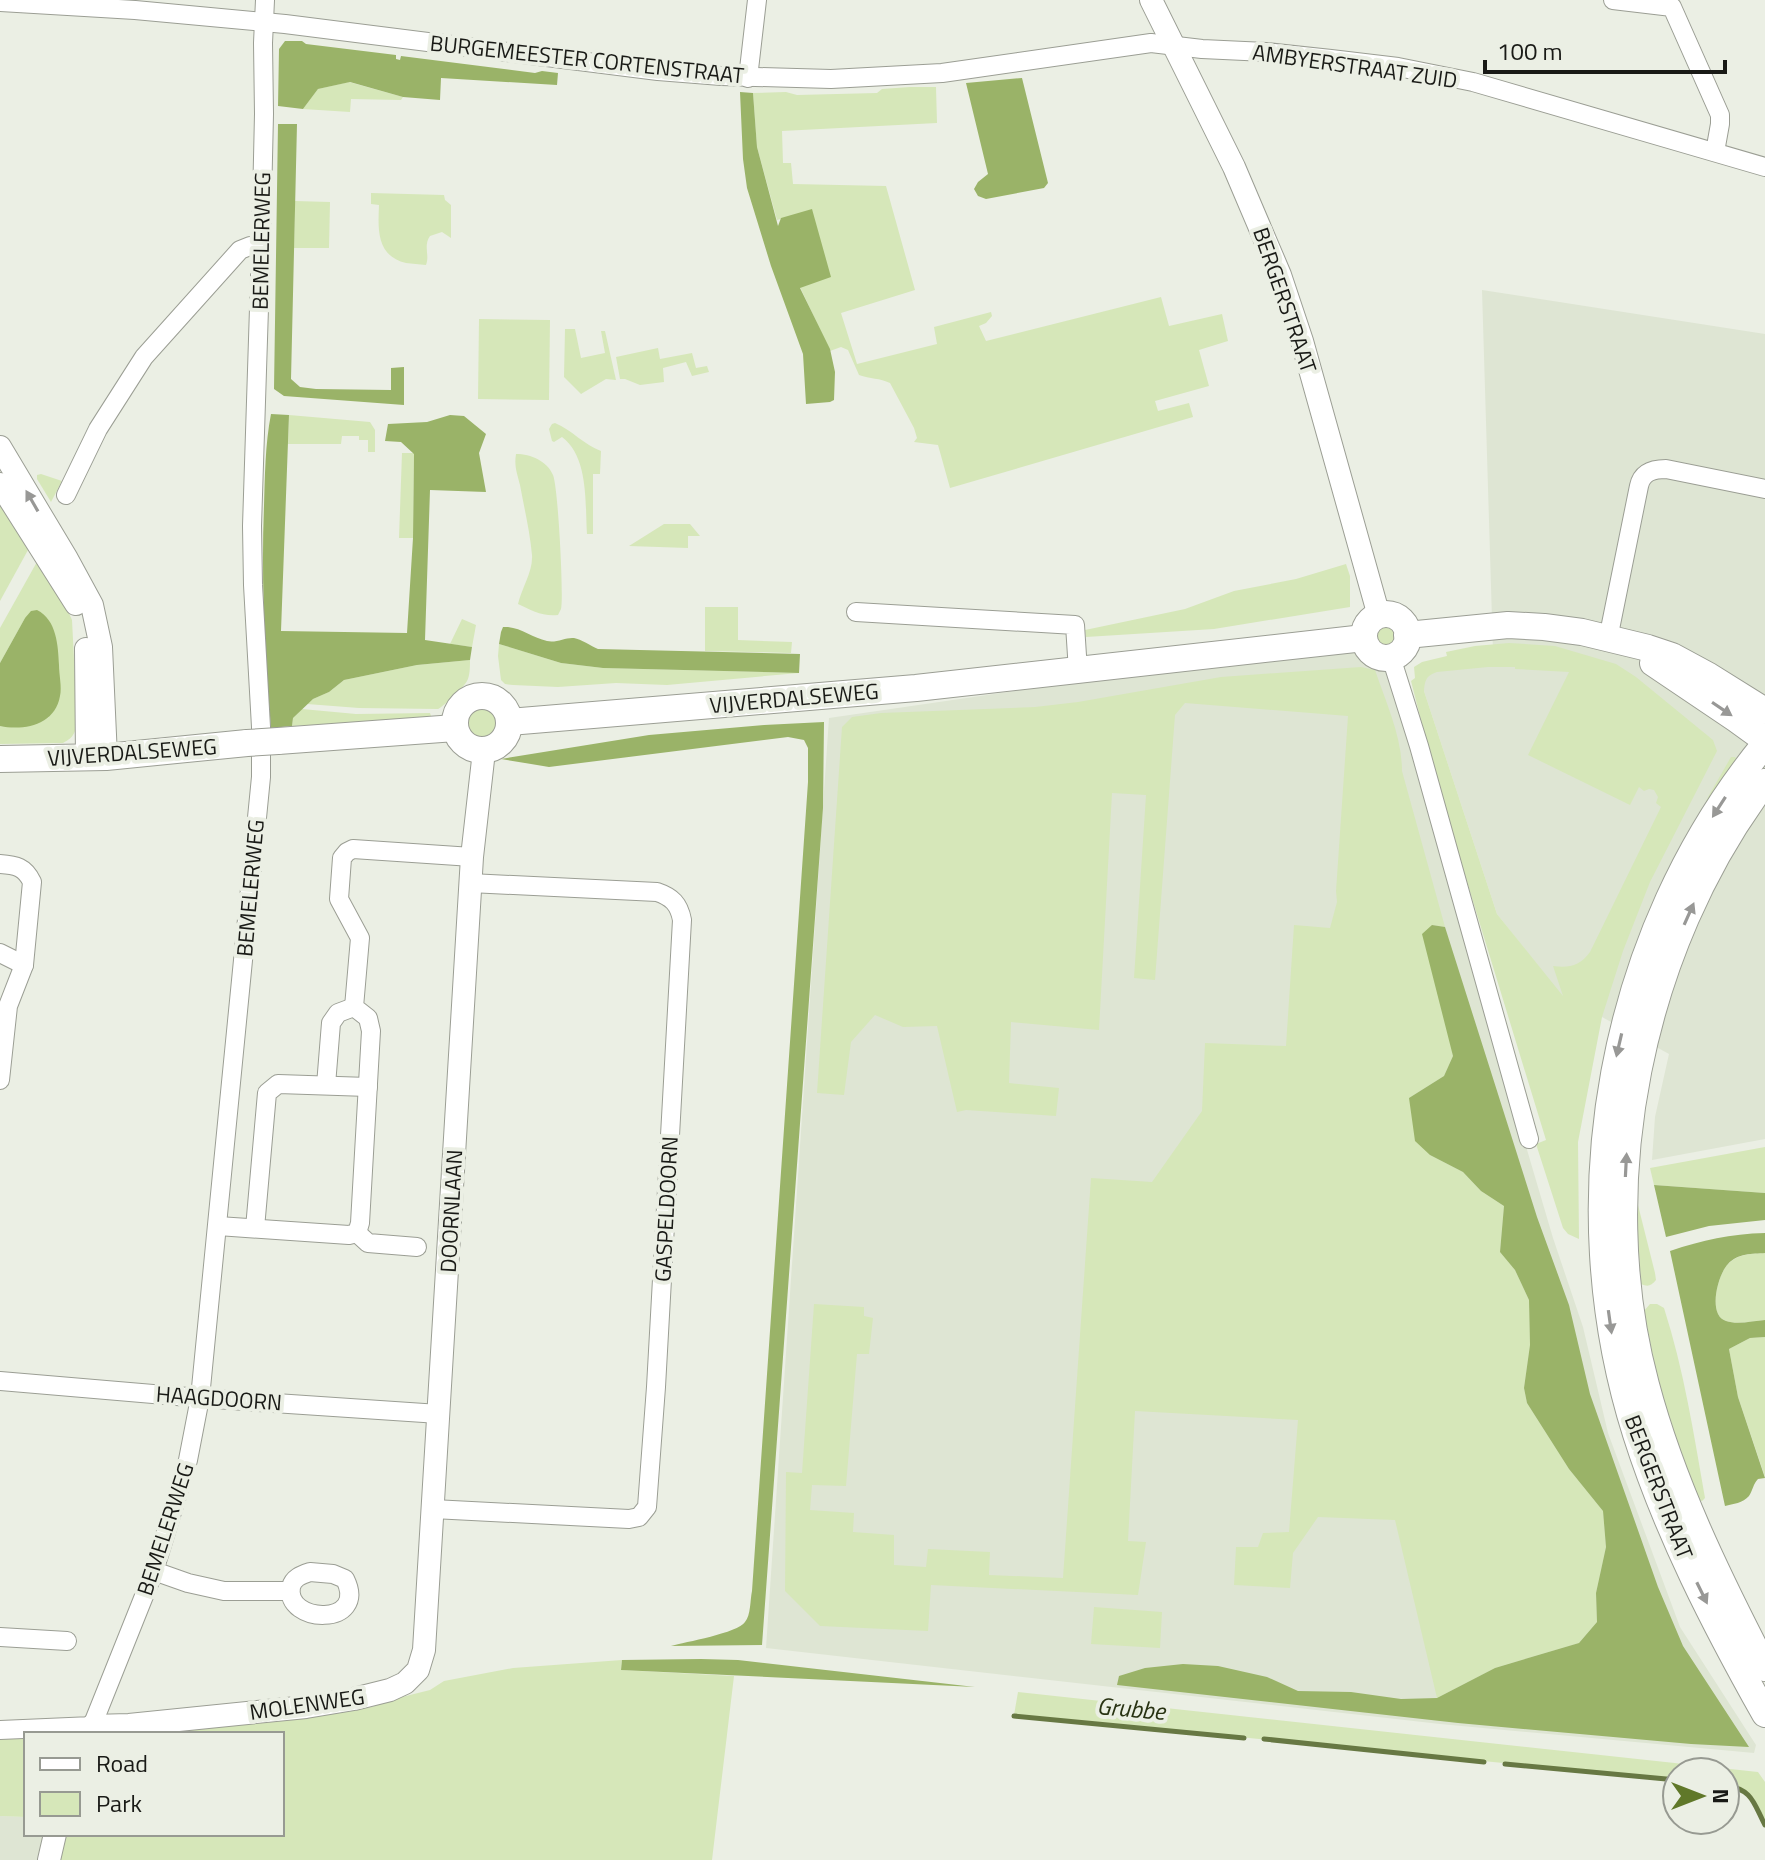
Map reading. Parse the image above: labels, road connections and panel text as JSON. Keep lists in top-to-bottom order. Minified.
{"streets":{"main road":["BERGERSTRAAT","VIJVERDALSEWEG"],"street":["BURGEMEESTER CORTENSTRAAT","AMBYERSTRAAT ZUID","BEMELERWEG","GASPELDOORN","DOORNLAAN","HAAGDOORN","MOLENWEG"]},"crossings":[["BURGEMEESTER CORTENSTRAAT","AMBYERSTRAAT ZUID"],["BURGEMEESTER CORTENSTRAAT","BEMELERWEG"],["BURGEMEESTER CORTENSTRAAT","BERGERSTRAAT"],["AMBYERSTRAAT ZUID","BERGERSTRAAT"],["BEMELERWEG","HAAGDOORN"],["BEMELERWEG","MOLENWEG"],["BERGERSTRAAT","VIJVERDALSEWEG"],["VIJVERDALSEWEG","DOORNLAAN"],["GASPELDOORN","DOORNLAAN"],["DOORNLAAN","HAAGDOORN"],["DOORNLAAN","MOLENWEG"]],"water":["Grubbe"],"legend":["Road","Park"],"scale_bar":"100 m","north":"right"}
